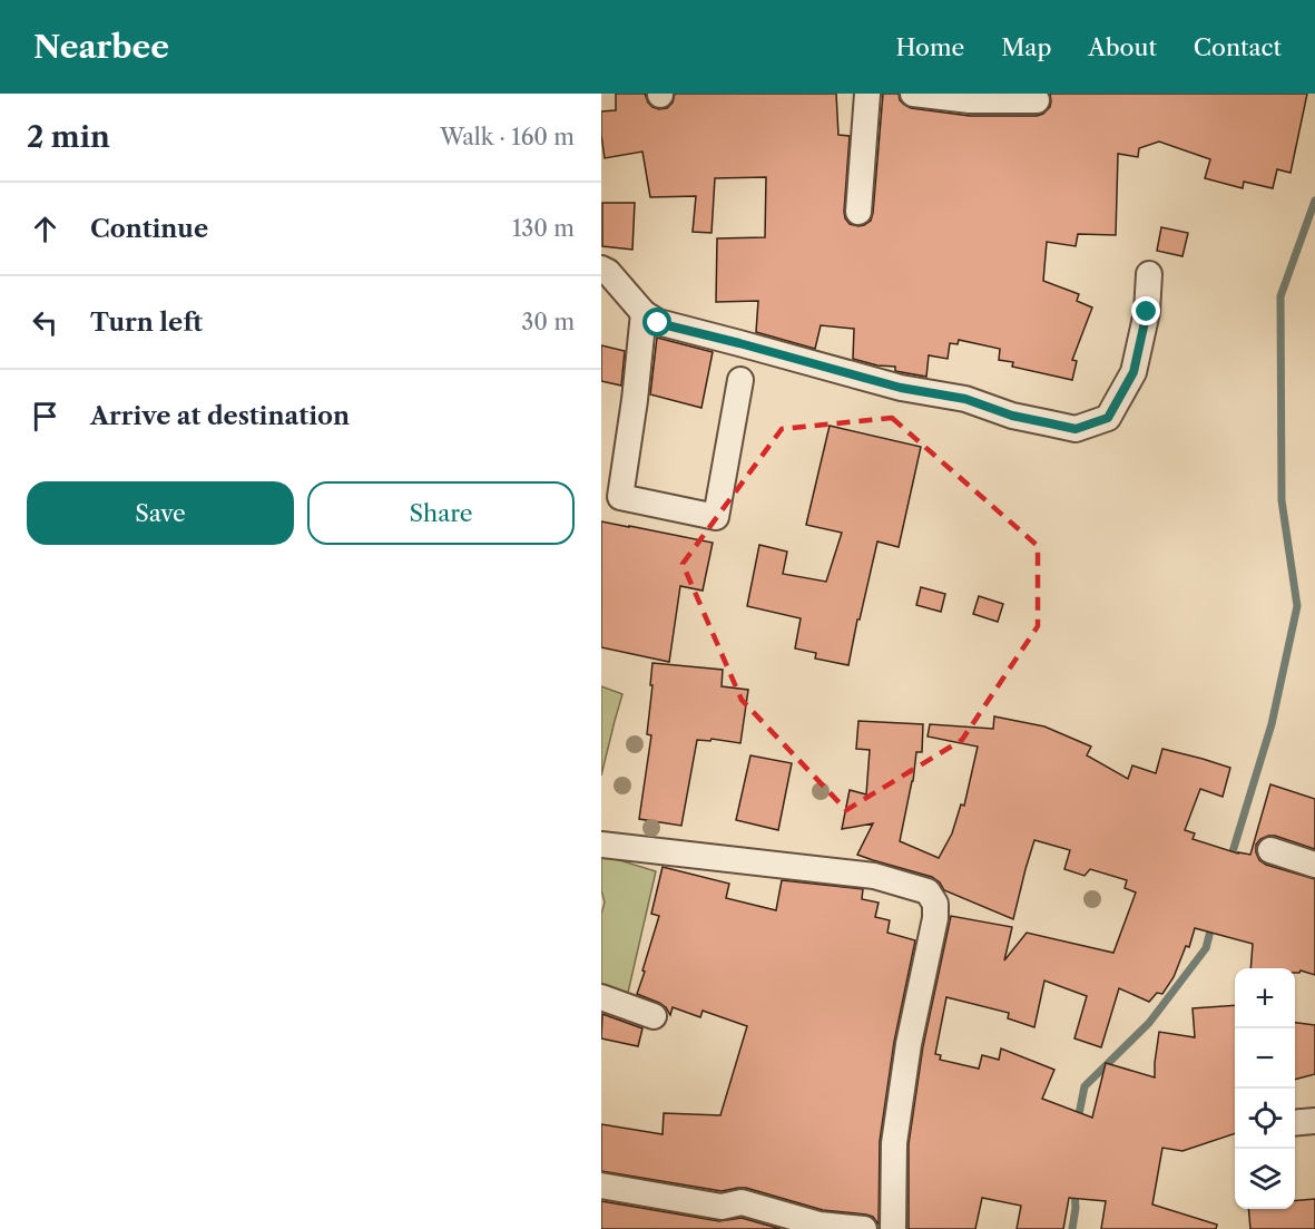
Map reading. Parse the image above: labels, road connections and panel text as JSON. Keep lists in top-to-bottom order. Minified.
{"page":{"header":"Nearbee","nav":["Home","Map","About","Contact"],"heading":["2 min","Walk · 160 m"],"list":[["Continue","130 m"],["Turn left","30 m"],"Arrive at destination"],"buttons":["Save","Share"],"map_buttons":["+","−"]}}
